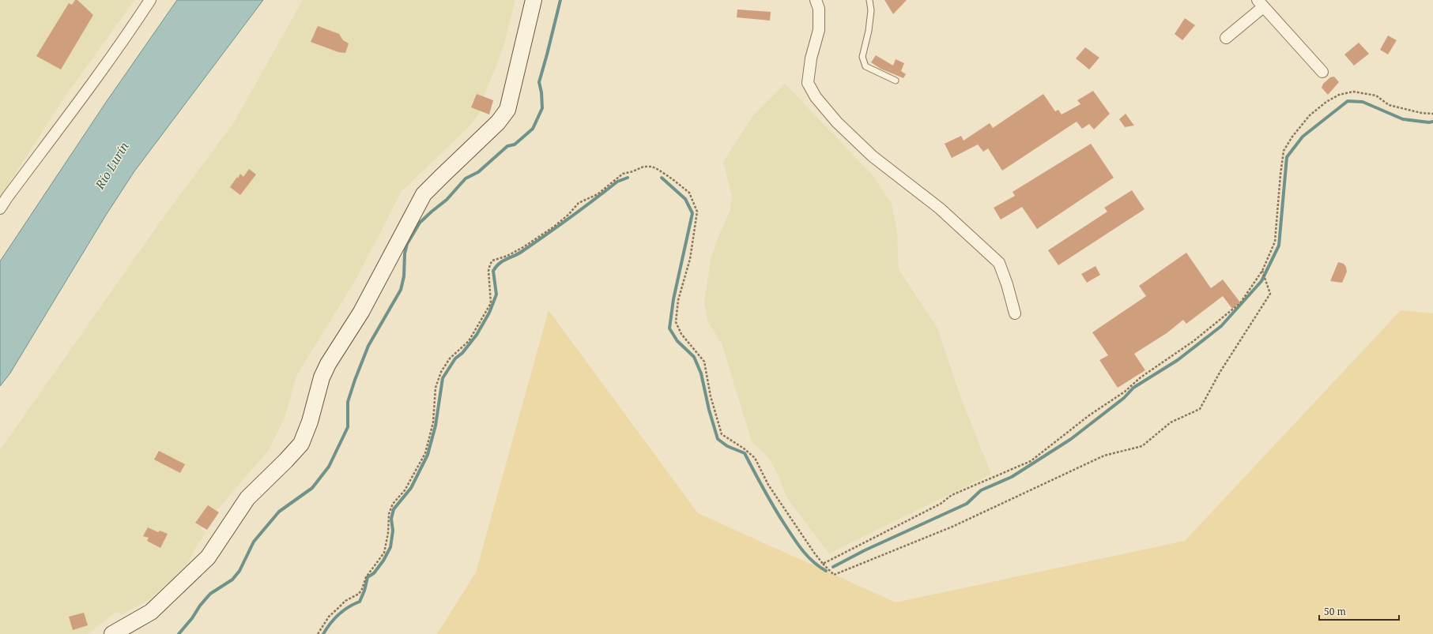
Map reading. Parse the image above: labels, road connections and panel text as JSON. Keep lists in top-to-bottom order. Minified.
{"water":["Río Lurín"],"scale_bar":"50 m"}
